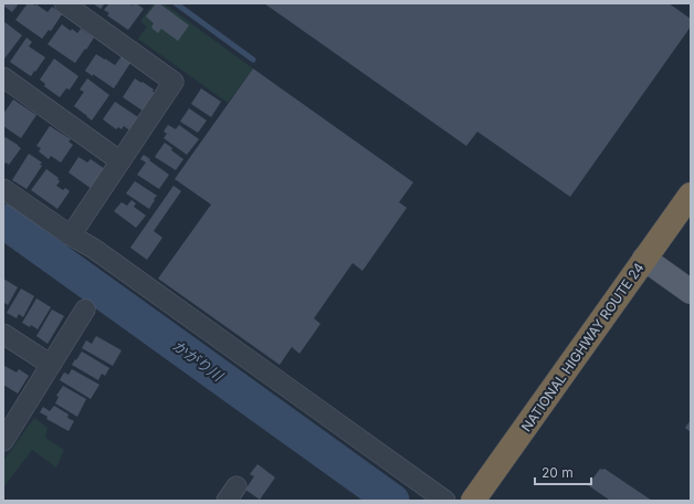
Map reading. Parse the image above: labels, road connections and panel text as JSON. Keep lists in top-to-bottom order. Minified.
{"streets":{"highway":["NATIONAL HIGHWAY ROUTE 24"]},"water":["かがり川"],"scale_bar":"20 m"}
